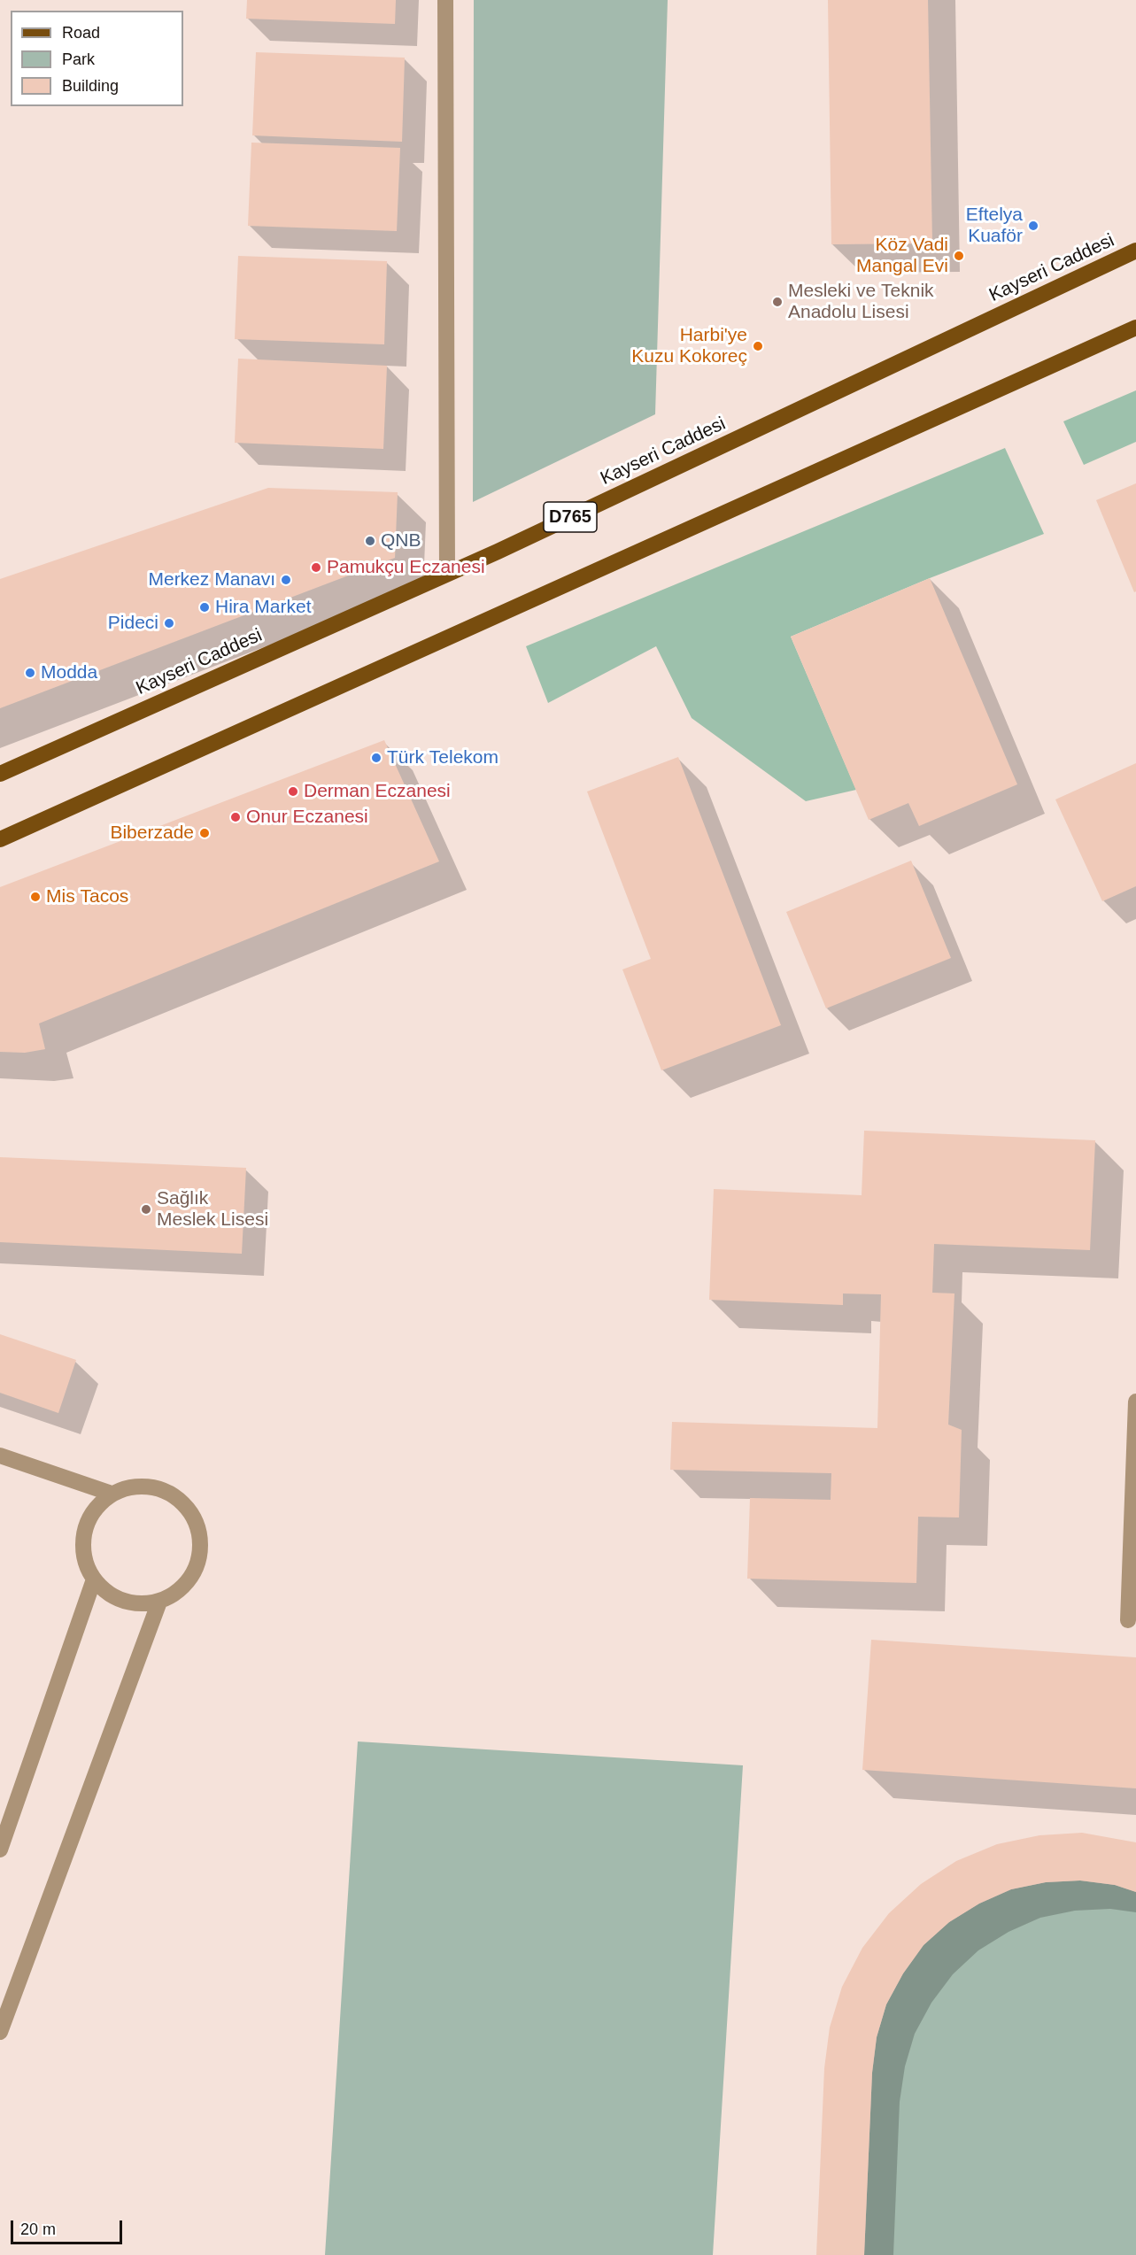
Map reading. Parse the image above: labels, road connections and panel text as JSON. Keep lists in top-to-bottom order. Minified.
{"streets":{"main road":["Kayseri Caddesi","D765"]},"places":["Eftelya Kuaför","Köz Vadi Mangal Evi","Mesleki ve Teknik Anadolu Lisesi","Harbi'ye Kuzu Kokoreç","QNB","Pamukçu Eczanesi","Merkez Manavı","Hira Market","Pideci","Modda","Türk Telekom","Derman Eczanesi","Onur Eczanesi","Biberzade","Mis Tacos","Sağlık Meslek Lisesi"],"legend":["Road","Park","Building"],"scale_bar":"20 m"}
